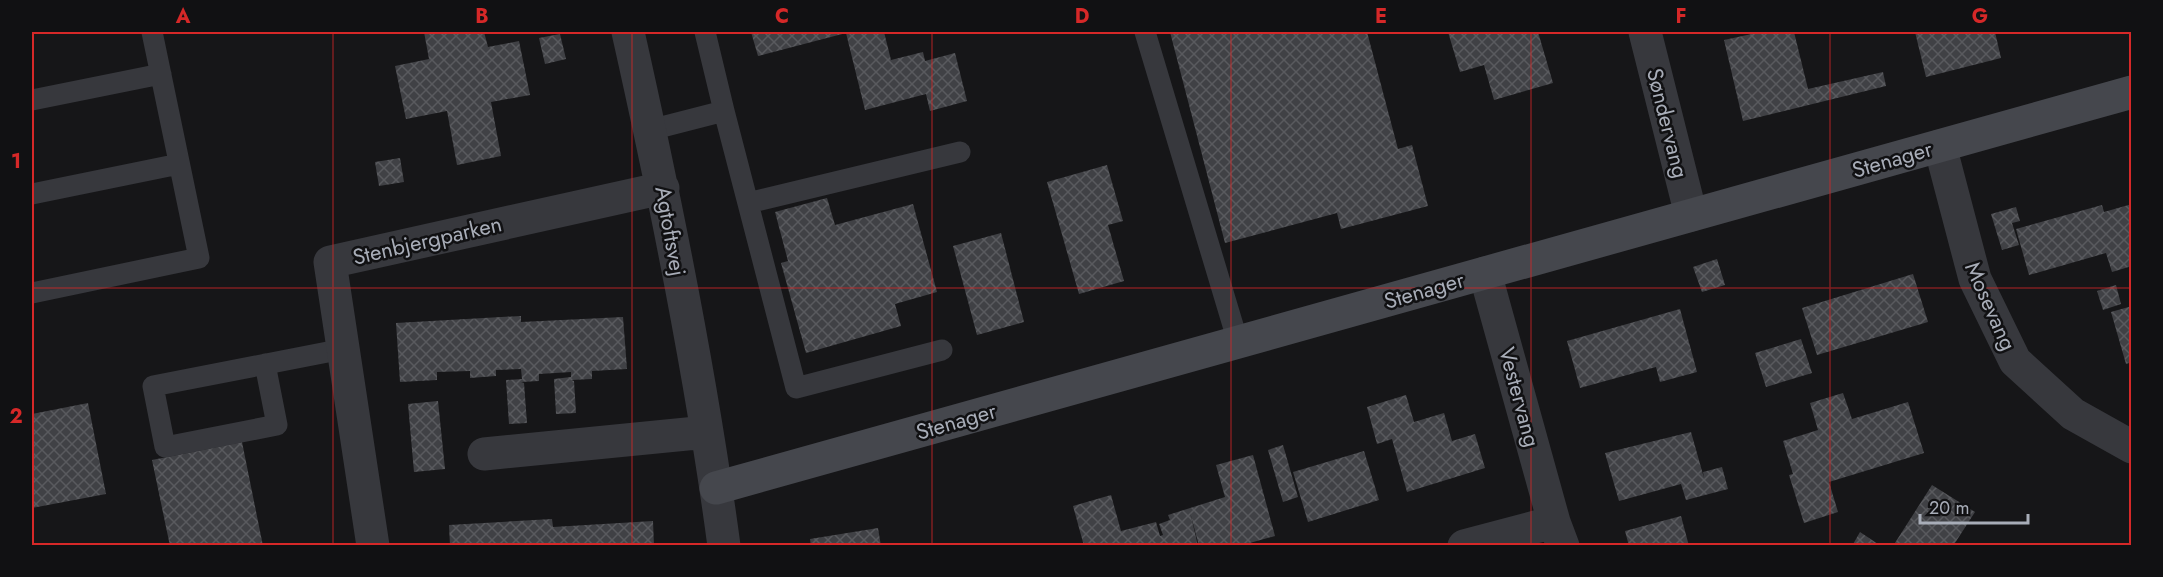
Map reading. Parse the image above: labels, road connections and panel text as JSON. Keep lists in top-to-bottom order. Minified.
{"streets":{"street":["Søndervang","Stenager","Agtoftsvej","Stenbjergparken","Mosevang","Vestervang"]},"crossings":[["Søndervang","Stenager"],["Stenager","Agtoftsvej"],["Stenager","Mosevang"],["Stenager","Vestervang"],["Agtoftsvej","Stenbjergparken"]],"scale_bar":"20 m","grid":{"columns":["A","B","C","D","E","F","G"],"rows":["1","2"]}}
